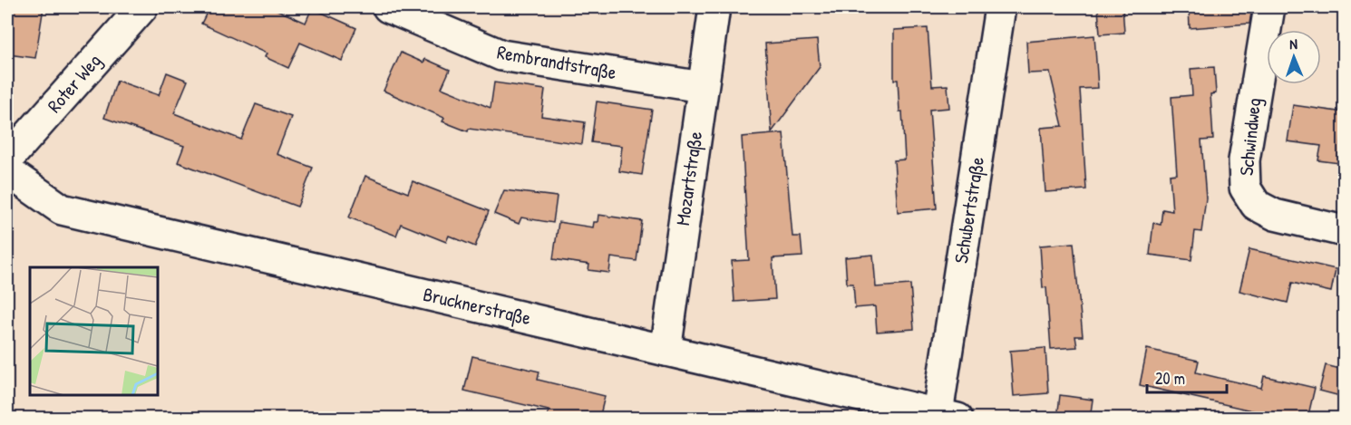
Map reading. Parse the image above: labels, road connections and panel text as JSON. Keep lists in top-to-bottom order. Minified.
{"streets":{"street":["Rembrandtstraße","Roter Weg","Schwindweg","Mozartstraße","Schubertstraße","Brucknerstraße"]},"crossings":[["Rembrandtstraße","Mozartstraße"],["Mozartstraße","Brucknerstraße"],["Schubertstraße","Brucknerstraße"]],"scale_bar":"20 m","north":"top"}
